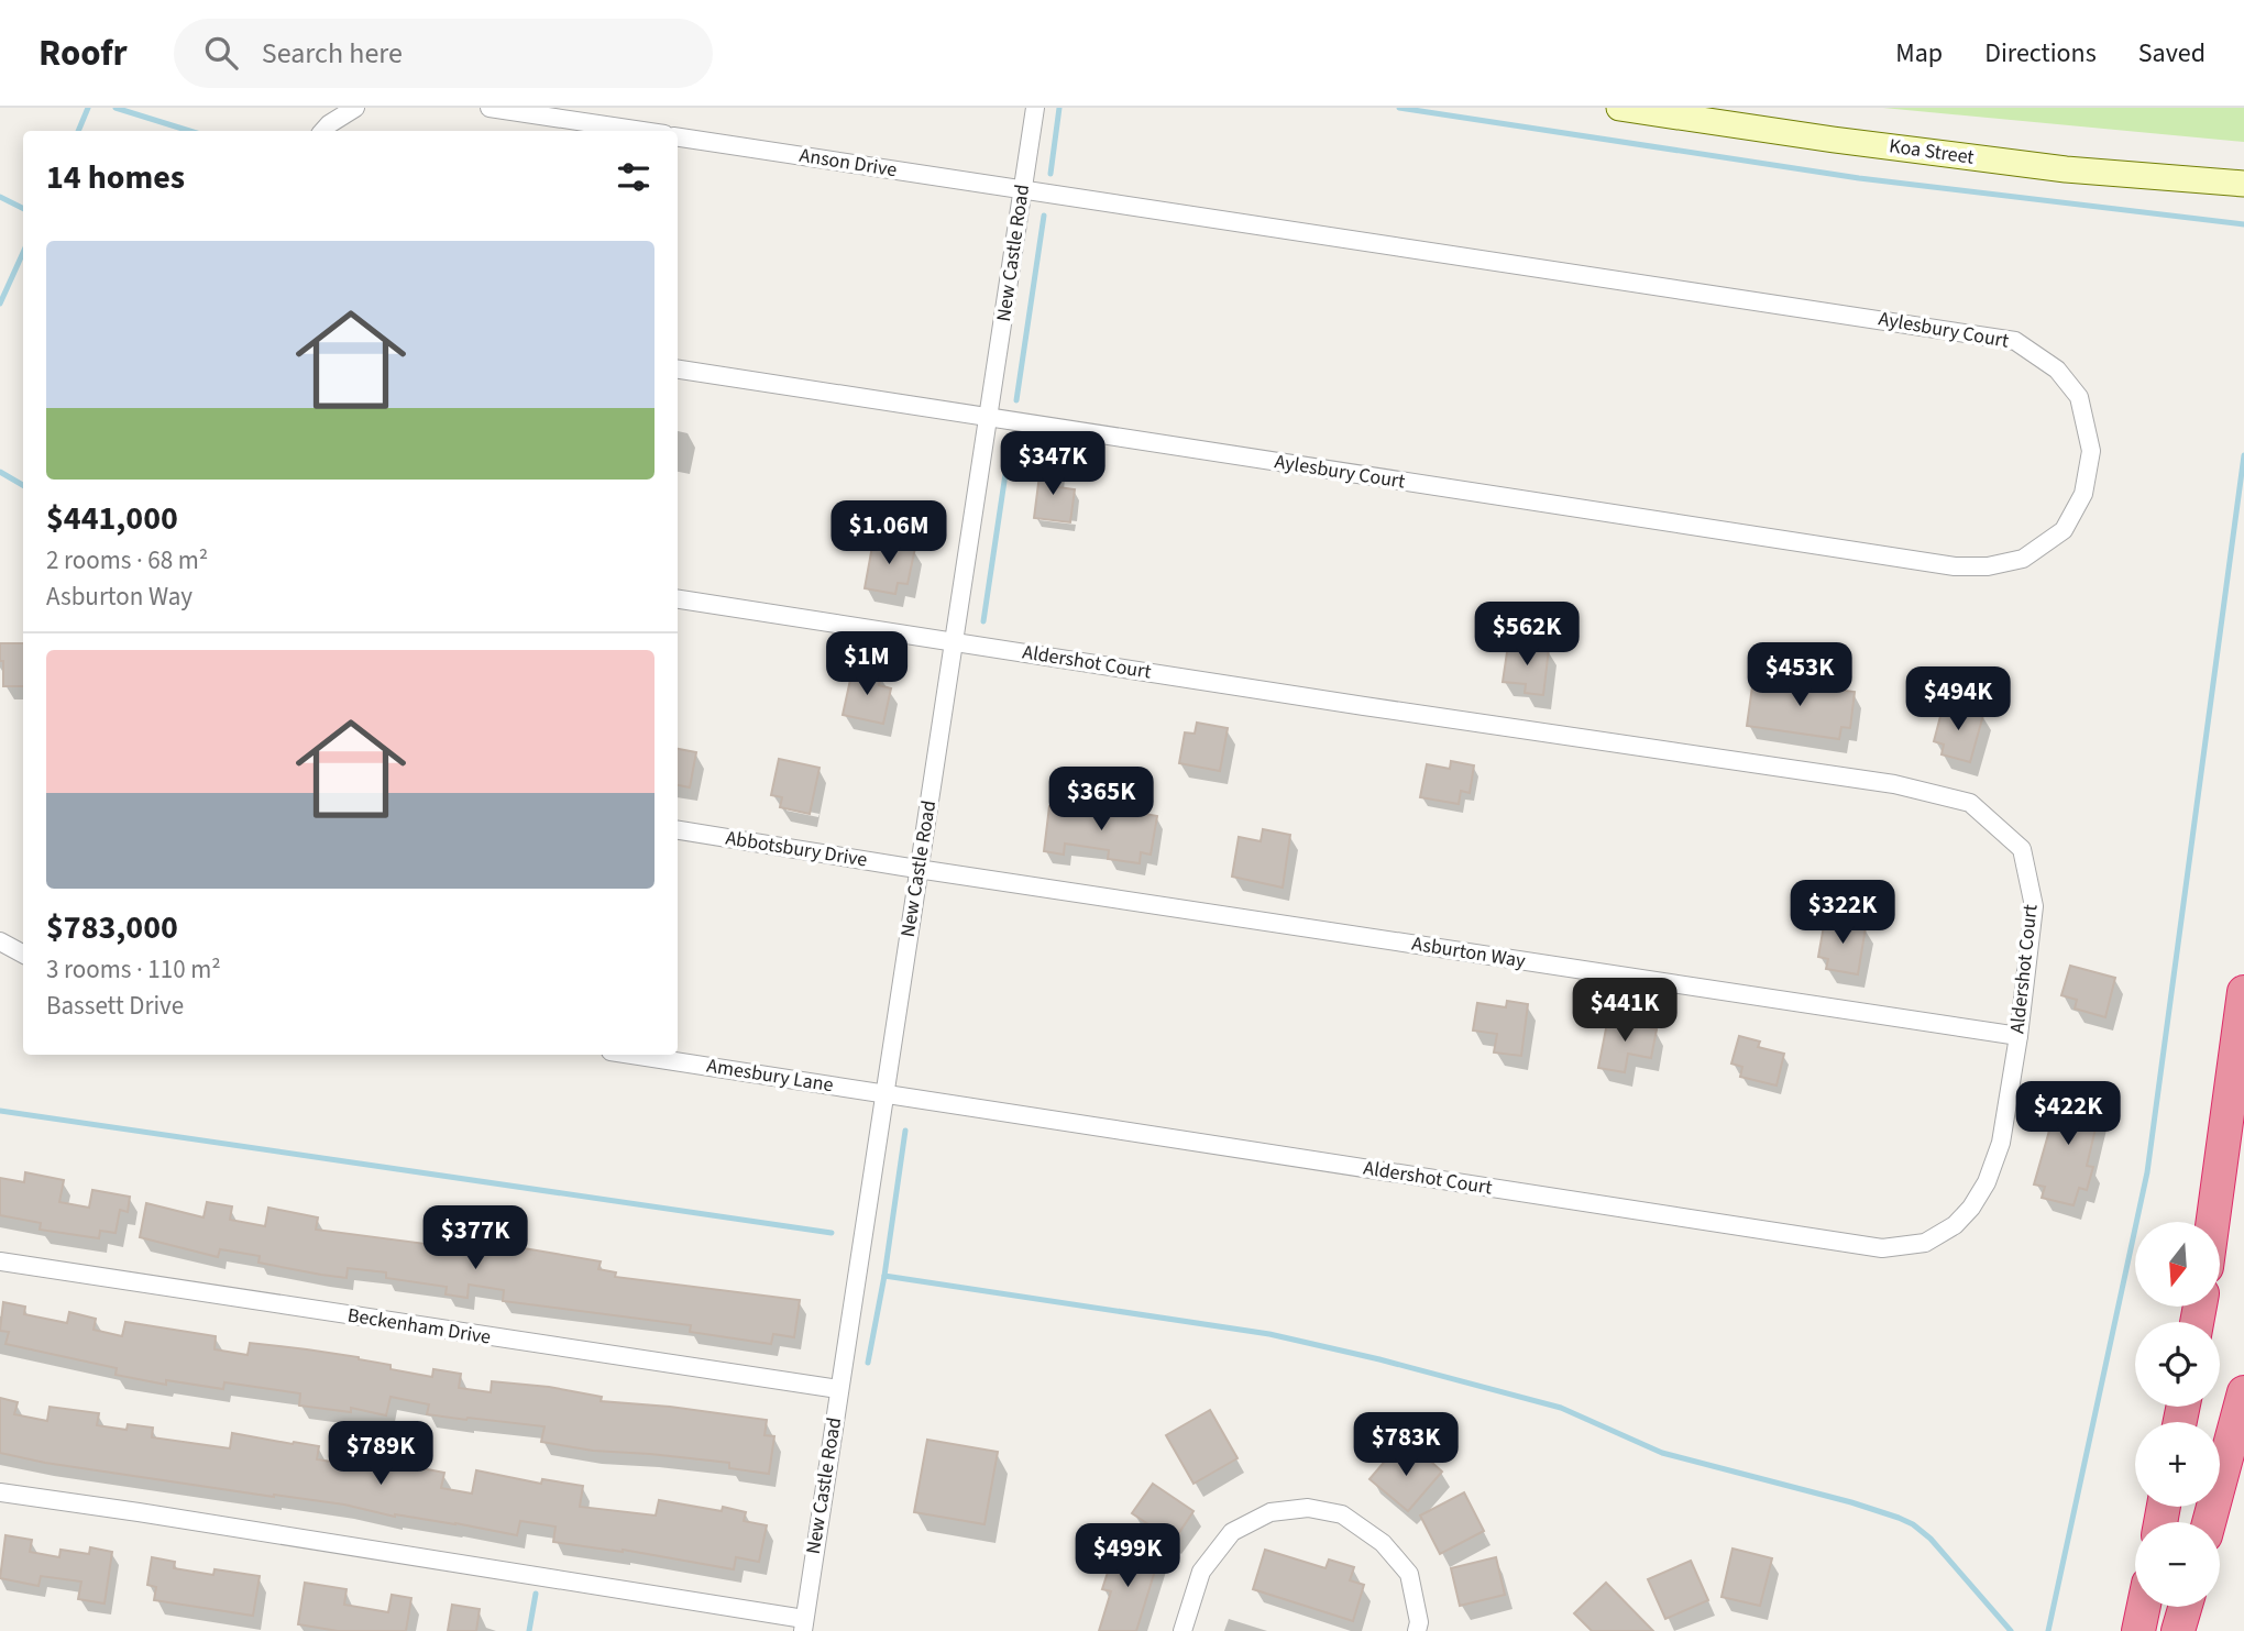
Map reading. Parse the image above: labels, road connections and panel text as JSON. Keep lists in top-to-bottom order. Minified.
{"streets":{"main road":["Koa Street"],"street":["Anson Drive","New Castle Road","Aylesbury Court","Aldershot Court","Abbotsbury Drive","Asburton Way","Amesbury Lane","Beckenham Drive"]},"crossings":[["Anson Drive","New Castle Road"],["Anson Drive","Aylesbury Court"],["New Castle Road","Aylesbury Court"],["New Castle Road","Aldershot Court"],["New Castle Road","Abbotsbury Drive"],["New Castle Road","Asburton Way"],["New Castle Road","Amesbury Lane"],["New Castle Road","Beckenham Drive"],["Aldershot Court","Asburton Way"],["Aldershot Court","Amesbury Lane"],["Abbotsbury Drive","Asburton Way"]],"north":"bottom","page":{"header":"Roofr","search":"Search here","nav":["Map","Directions","Saved"],"heading":"14 homes","list":[{"name":"$441,000","note":"2 rooms · 68 m² · Asburton Way"},{"name":"$783,000","note":"3 rooms · 110 m² · Bassett Drive"}],"price":["$347K","$1.06M","$562K","$1M","$453K","$494K","$365K","$322K","$441K","$422K","$377K","$783K","$789K","$499K"],"map_buttons":["+","−"]}}
